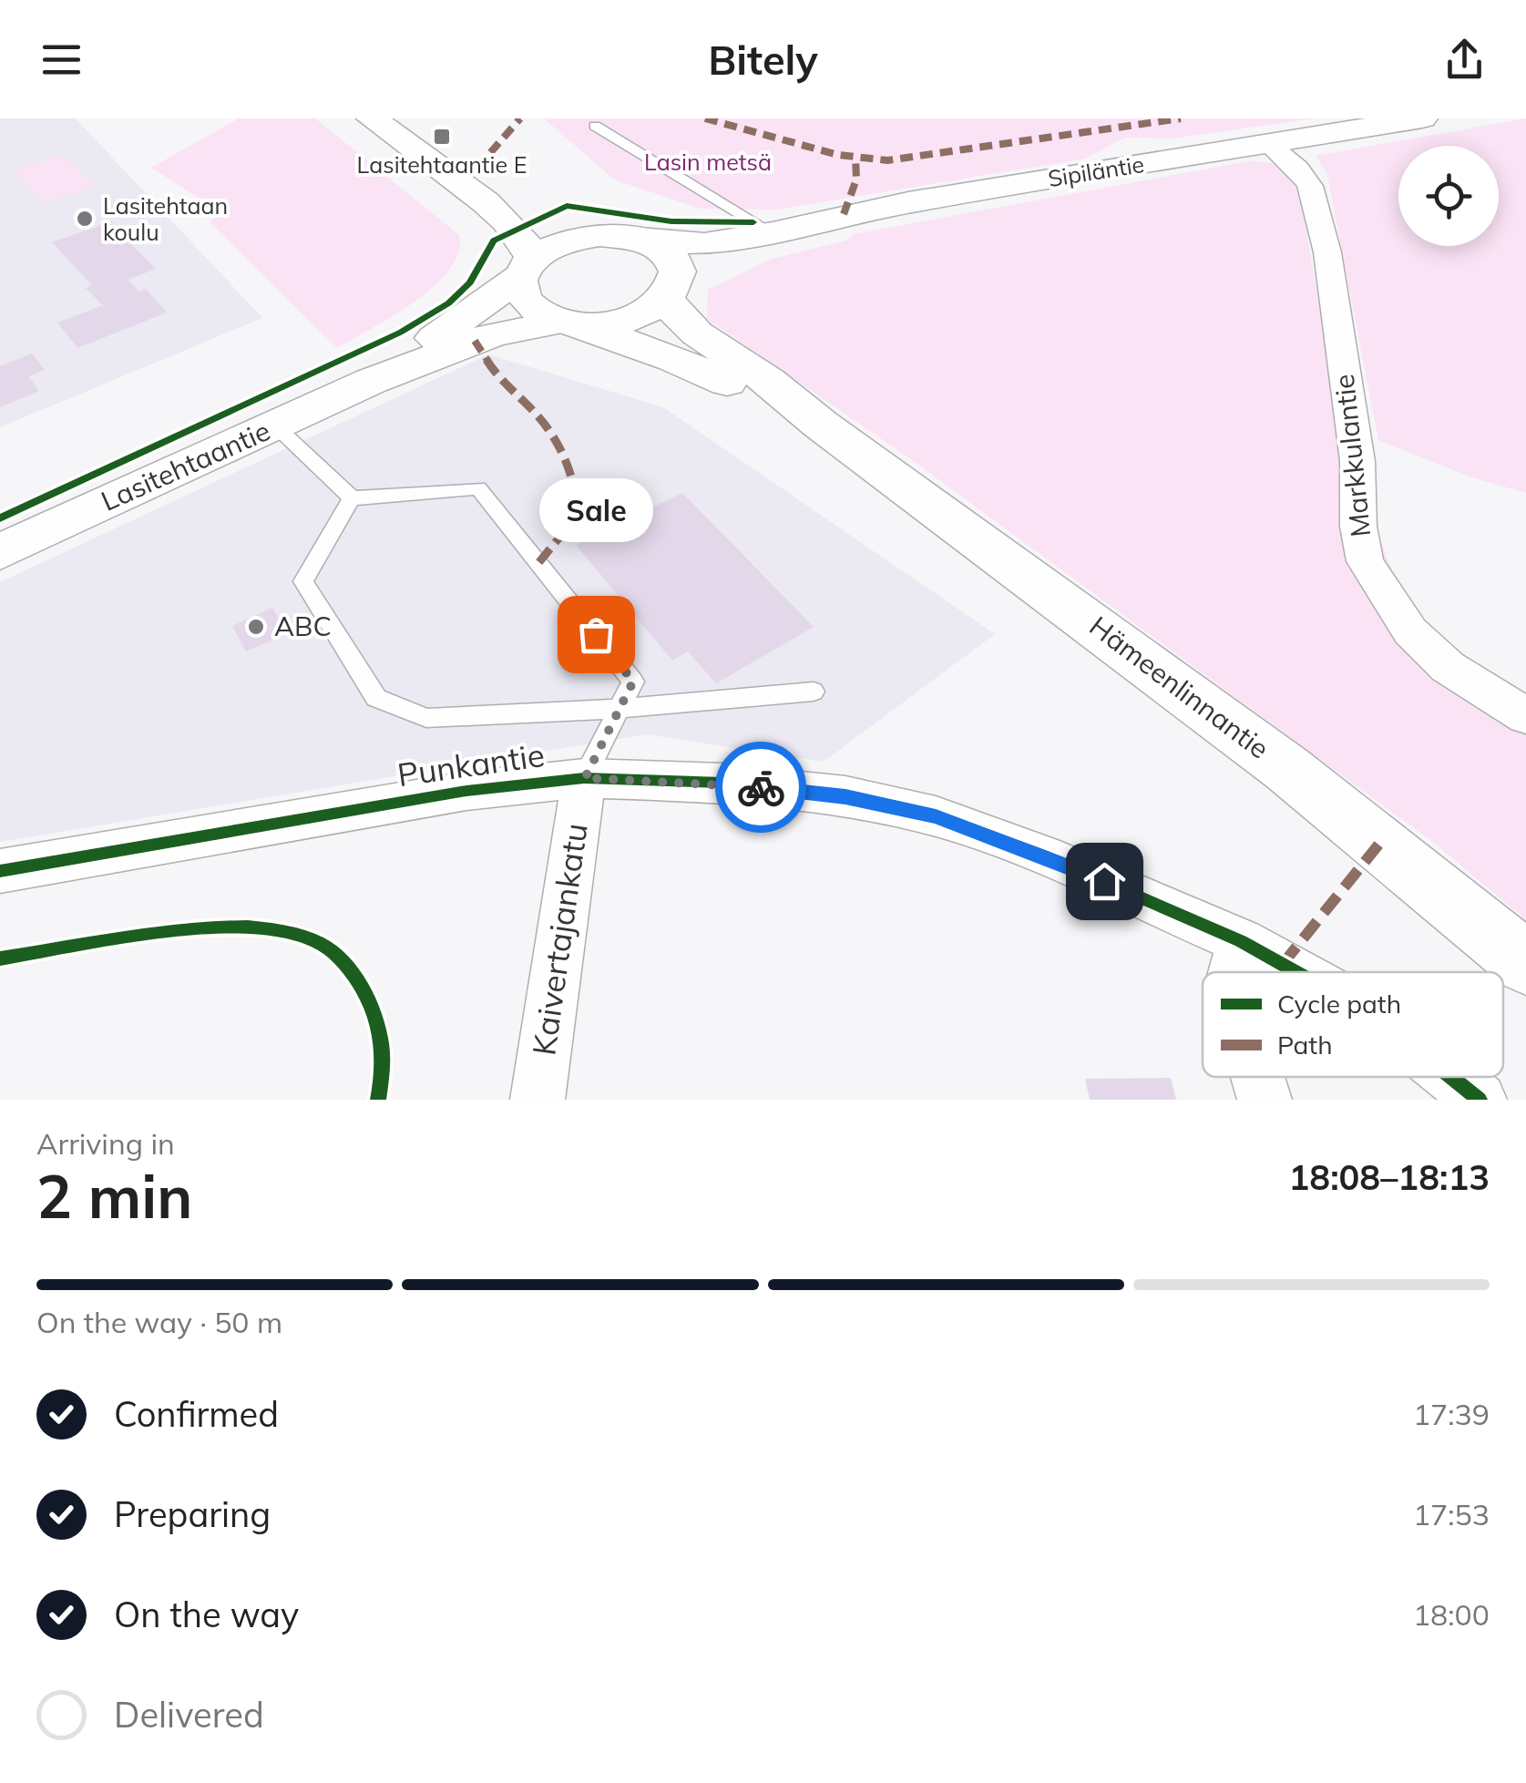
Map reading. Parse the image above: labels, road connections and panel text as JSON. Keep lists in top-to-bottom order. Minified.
{"streets":{"main road":["Sipiläntie","Lasitehtaantie","Hämeenlinnantie"],"street":["Markkulantie","Punkantie","Kaivertajankatu"]},"crossings":[["Sipiläntie","Markkulantie"],["Sipiläntie","Lasitehtaantie"],["Sipiläntie","Hämeenlinnantie"],["Lasitehtaantie","Hämeenlinnantie"],["Punkantie","Kaivertajankatu"]],"parks":["Lasin metsä"],"places":{"transit":["Lasitehtaantie E"],"other":["Lasitehtaan koulu","ABC","Sale"]},"legend":["Cycle path","Path"],"page":{"header":"Bitely","bubble":"Sale","heading":["2 min","Arriving in","18:08–18:13"],"bar":"On the way · 50 m","list":[["Confirmed","17:39"],["Preparing","17:53"],["On the way","18:00"],"Delivered"]}}
